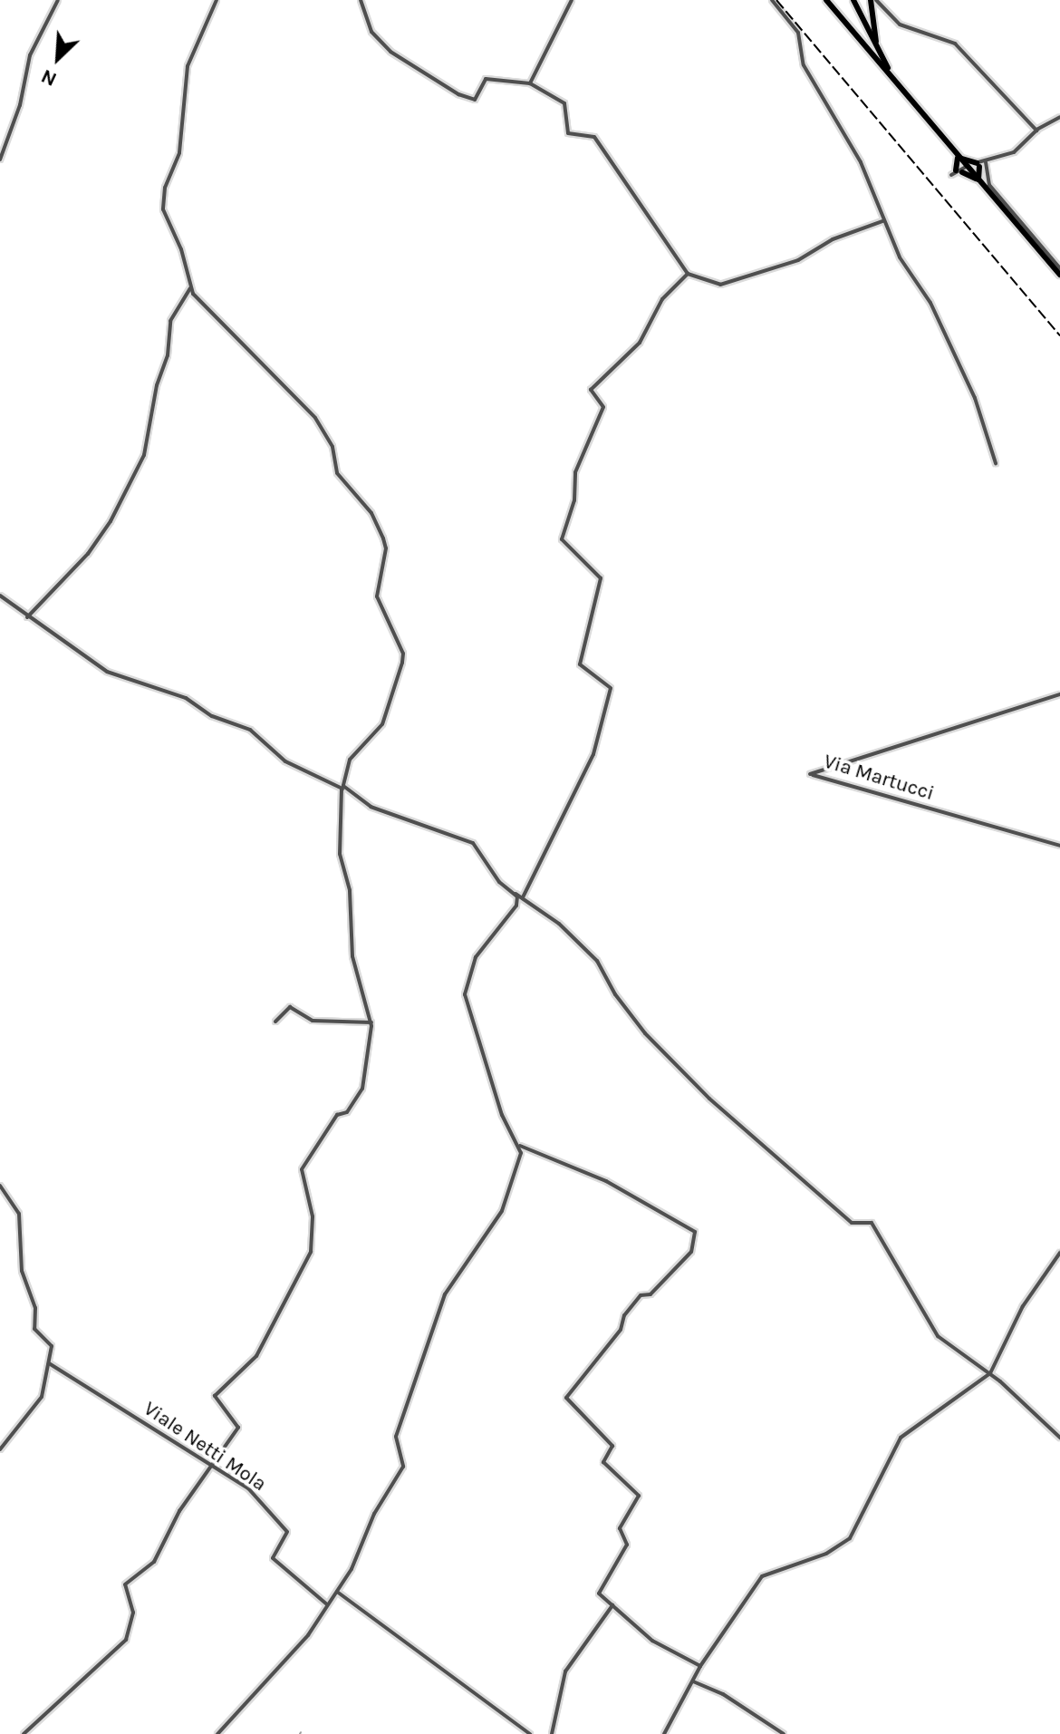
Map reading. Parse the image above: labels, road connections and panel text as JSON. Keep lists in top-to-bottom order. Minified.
{"streets":{"street":["Via Martucci","Viale Netti Mola"]},"north":"bottom left"}
